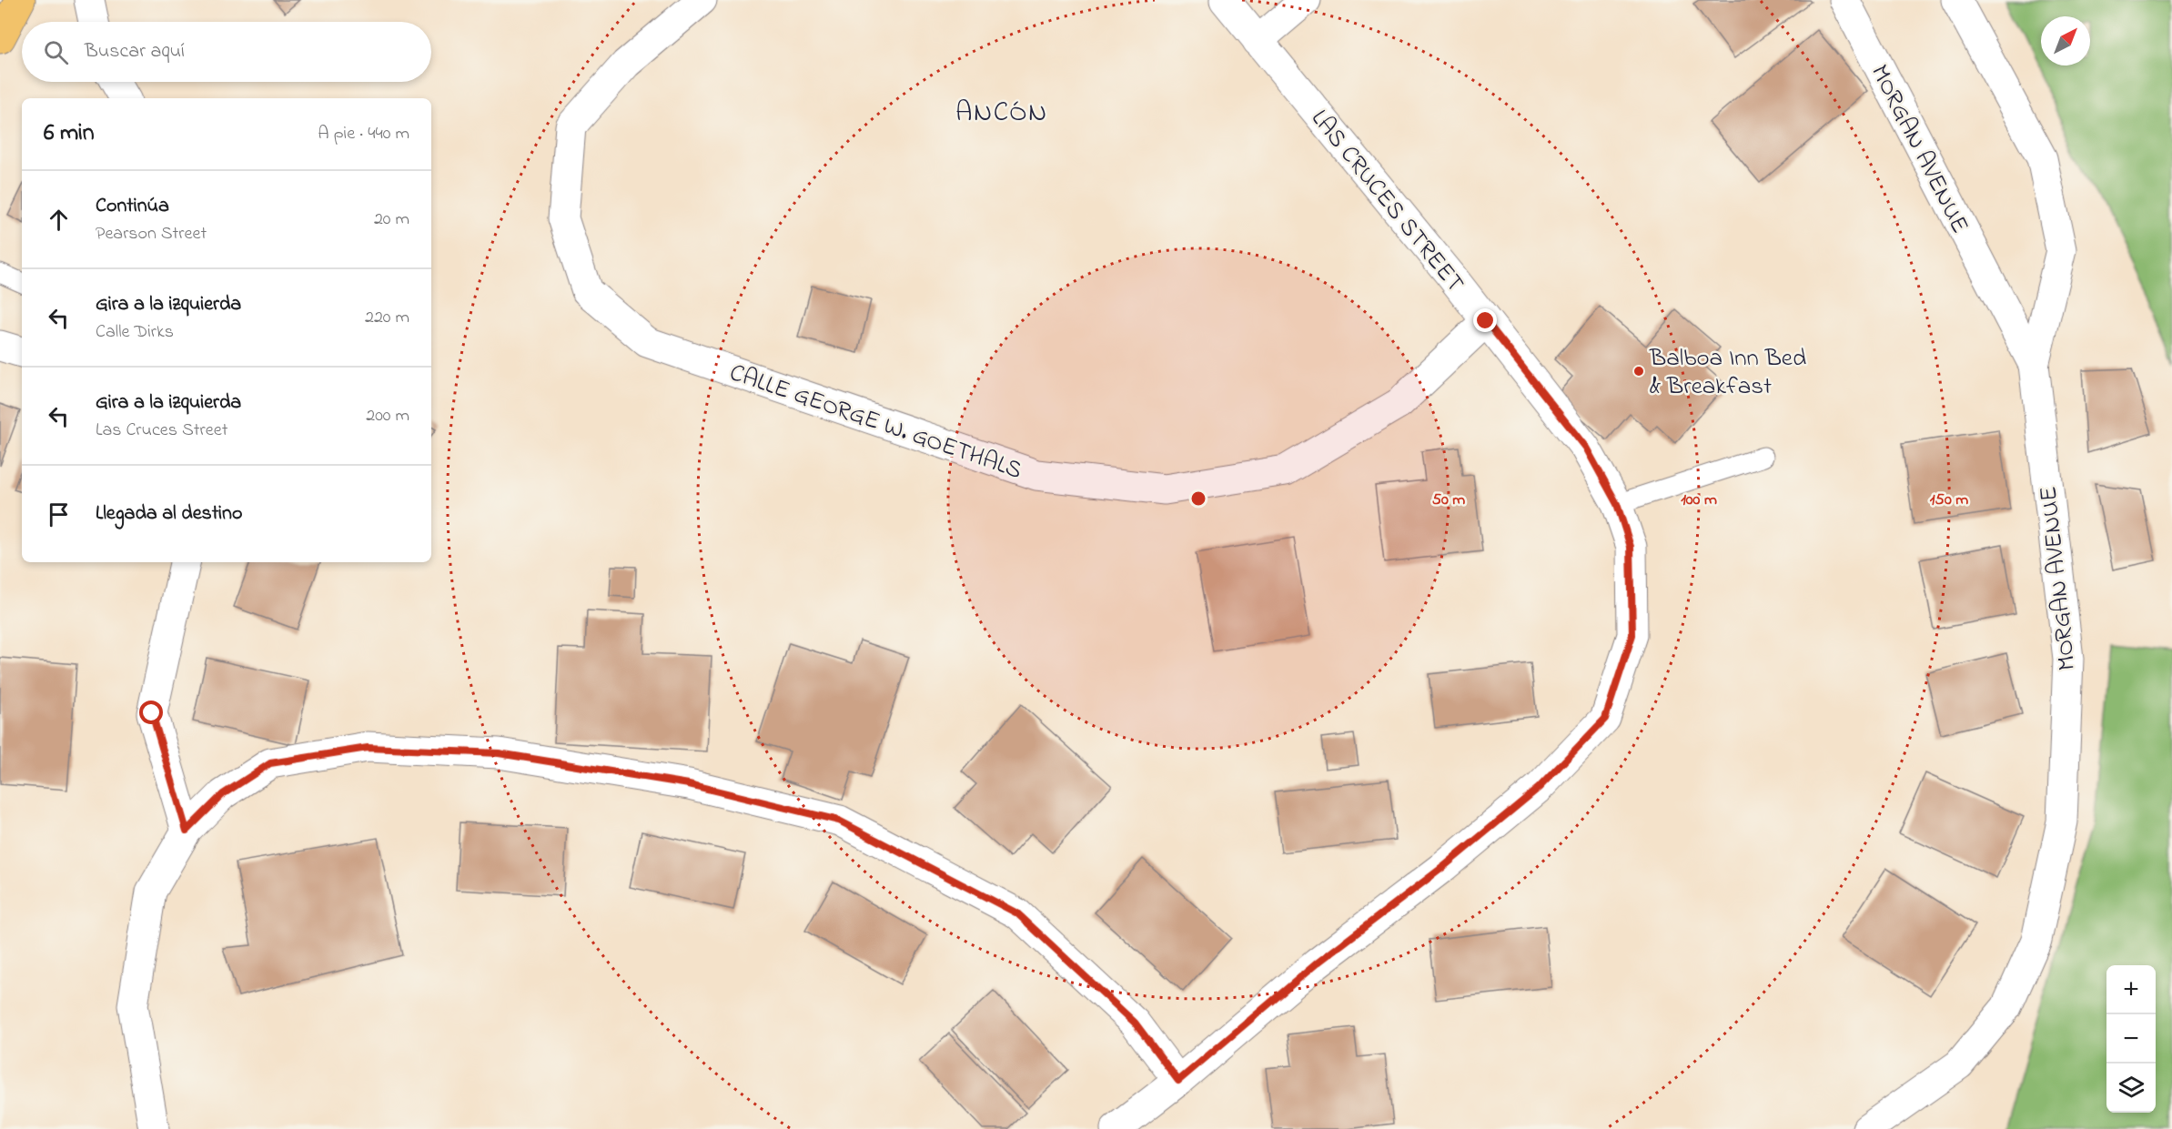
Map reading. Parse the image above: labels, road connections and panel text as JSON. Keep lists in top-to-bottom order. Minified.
{"streets":{"street":["MORGAN AVENUE","LAS CRUCES STREET","CALLE GEORGE W. GOETHALS"]},"crossings":[["LAS CRUCES STREET","CALLE GEORGE W. GOETHALS"]],"districts":["ANCÓN"],"places":["Balboa Inn Bed & Breakfast"],"north":"top right","page":{"search":"Buscar aquí","heading":["6 min","A pie · 440 m"],"list":[["Continúa","Pearson Street","20 m"],["Gira a la izquierda","Calle Dirks","220 m"],["Gira a la izquierda","Las Cruces Street","200 m"],"Llegada al destino"],"map_buttons":["+","−"]},"rings":["50 m","100 m","150 m"]}
